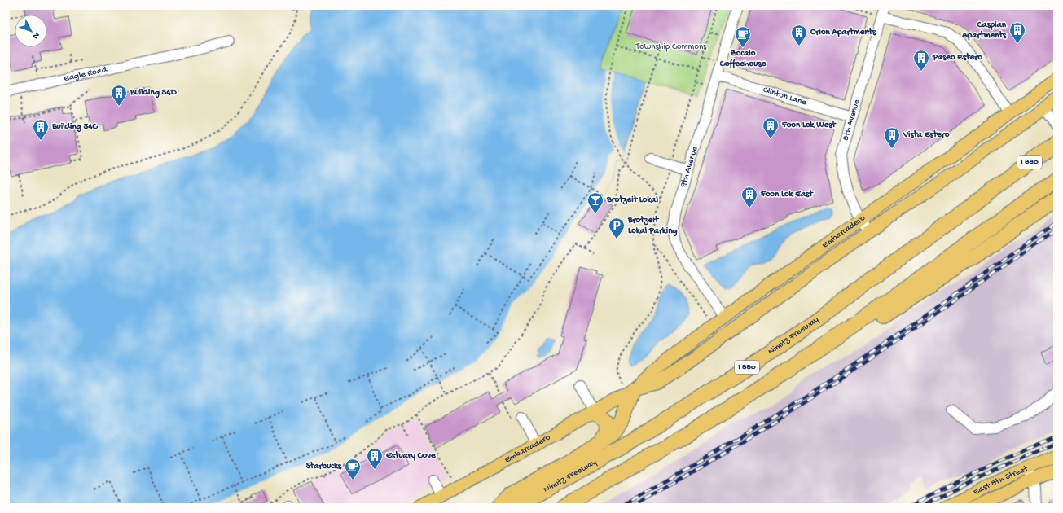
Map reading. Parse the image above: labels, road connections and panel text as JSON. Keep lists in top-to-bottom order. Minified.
{"streets":{"highway":["I 880","Nimitz Freeway"],"main road":["Embarcadero","East 8th Street"],"street":["Eagle Road","Clinton Lane","8th Avenue","9th Avenue"]},"crossings":[["Clinton Lane","8th Avenue"],["Clinton Lane","9th Avenue"],["8th Avenue","Embarcadero"],["9th Avenue","Embarcadero"]],"parks":["Township Commons"],"places":{"building":["Caspian Apartments","Orion Apartments","Paseo Estero","Building 54D","Foon Lok West","Building 54C","Vista Estero","Foon Lok East","Estuary Cove"],"cafe":["Zocalo Coffeehouse","Starbucks"],"bar":["Brotzeit Lokal"],"parking":["Brotzeit Lokal Parking"]},"north":"bottom right"}
